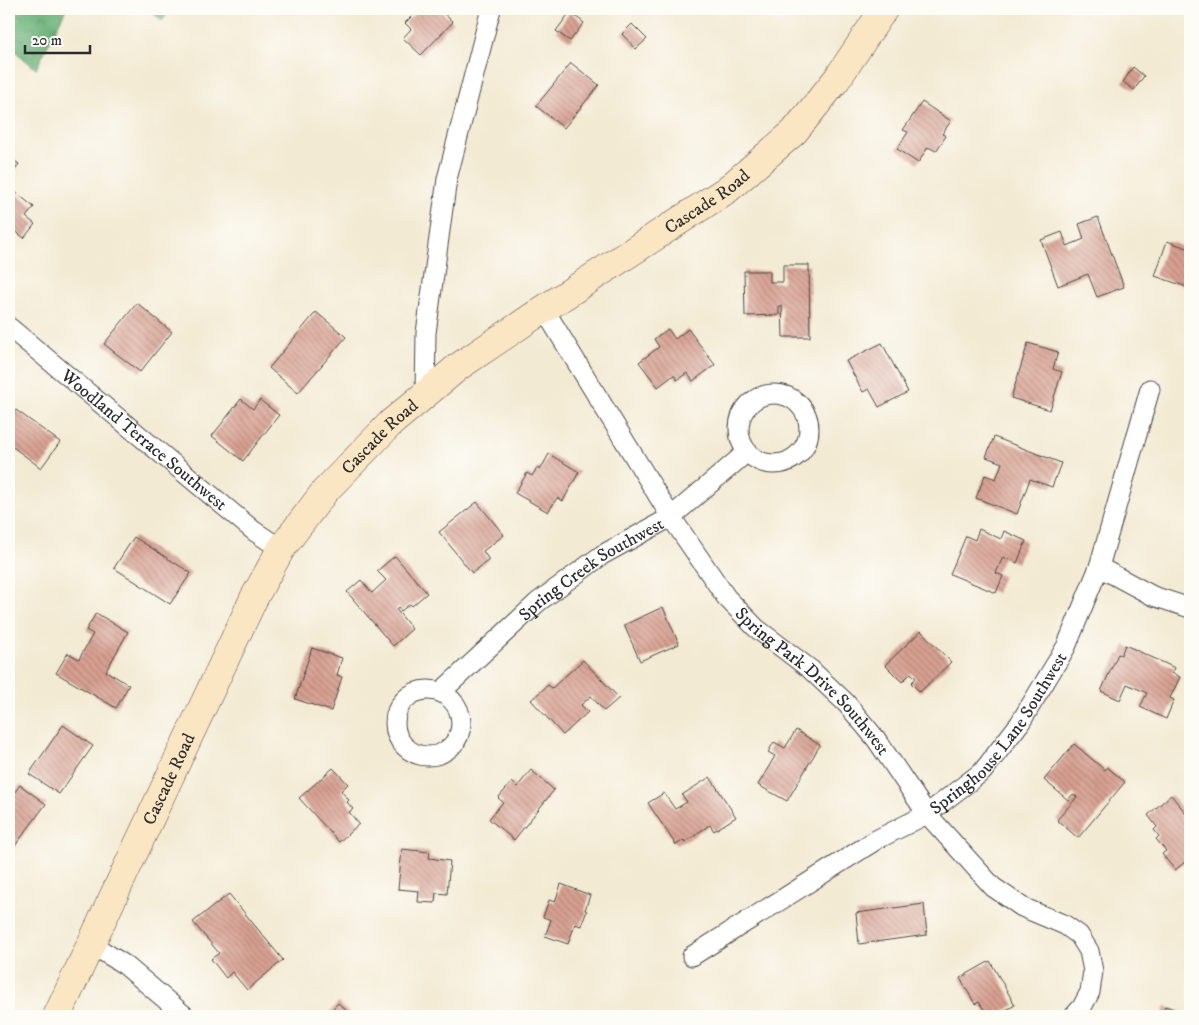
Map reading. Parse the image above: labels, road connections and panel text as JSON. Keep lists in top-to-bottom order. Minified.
{"streets":{"main road":["Cascade Road"],"street":["Woodland Terrace Southwest","Spring Creek Southwest","Spring Park Drive Southwest","Springhouse Lane Southwest"]},"crossings":[["Cascade Road","Woodland Terrace Southwest"],["Cascade Road","Spring Park Drive Southwest"],["Spring Creek Southwest","Spring Park Drive Southwest"],["Spring Park Drive Southwest","Springhouse Lane Southwest"]],"scale_bar":"20 m"}
